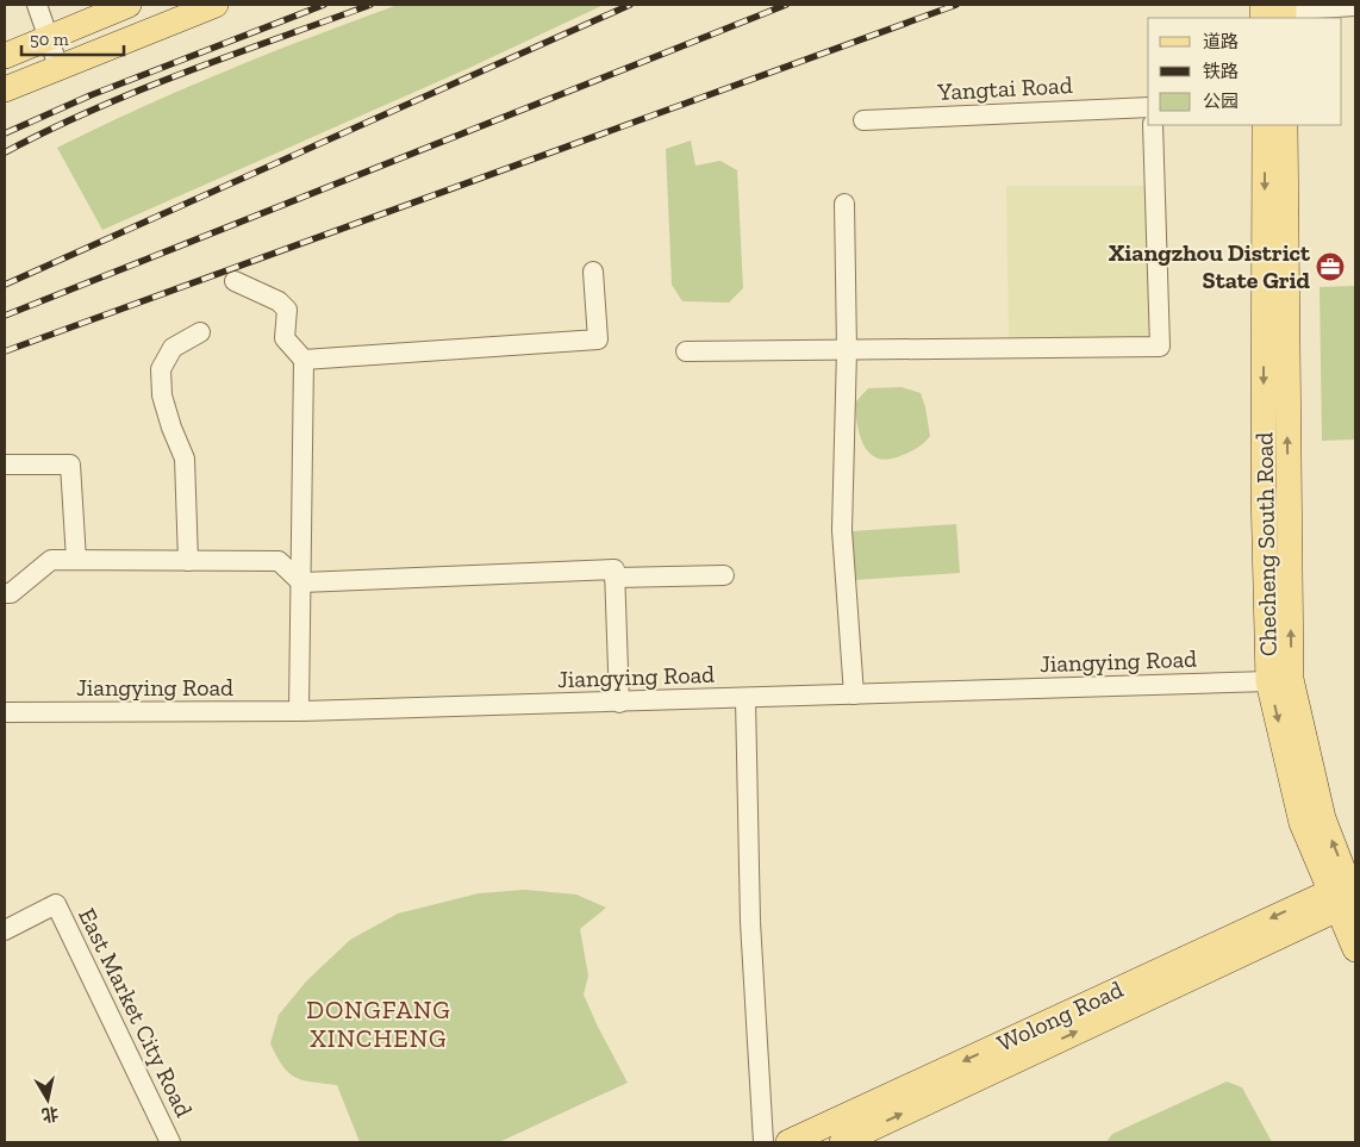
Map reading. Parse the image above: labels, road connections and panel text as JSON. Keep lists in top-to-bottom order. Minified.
{"streets":{"main road":["Checheng South Road","Wolong Road"],"street":["Yangtai Road","Jiangying Road","East Market City Road"]},"crossings":[["Checheng South Road","Jiangying Road"],["Checheng South Road","Wolong Road"]],"districts":["DONGFANG XINCHENG"],"places":{"office":["Xiangzhou District State Grid"]},"legend":["道路","铁路","公园"],"scale_bar":"50 m","north":"bottom"}
